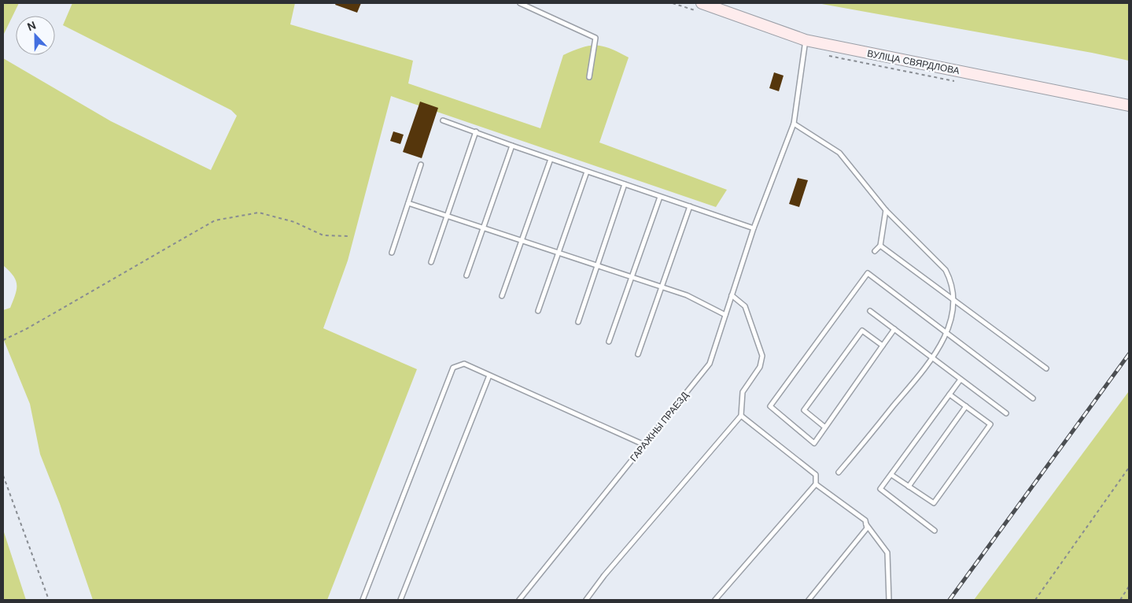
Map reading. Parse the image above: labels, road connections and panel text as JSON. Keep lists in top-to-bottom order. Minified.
{"streets":{"main road":["ВУЛІЦА СВЯРДЛОВА"],"lane":["ГАРАЖНЫ ПРАЕЗД"]},"crossings":[["ВУЛІЦА СВЯРДЛОВА","ГАРАЖНЫ ПРАЕЗД"]],"north":"top"}
